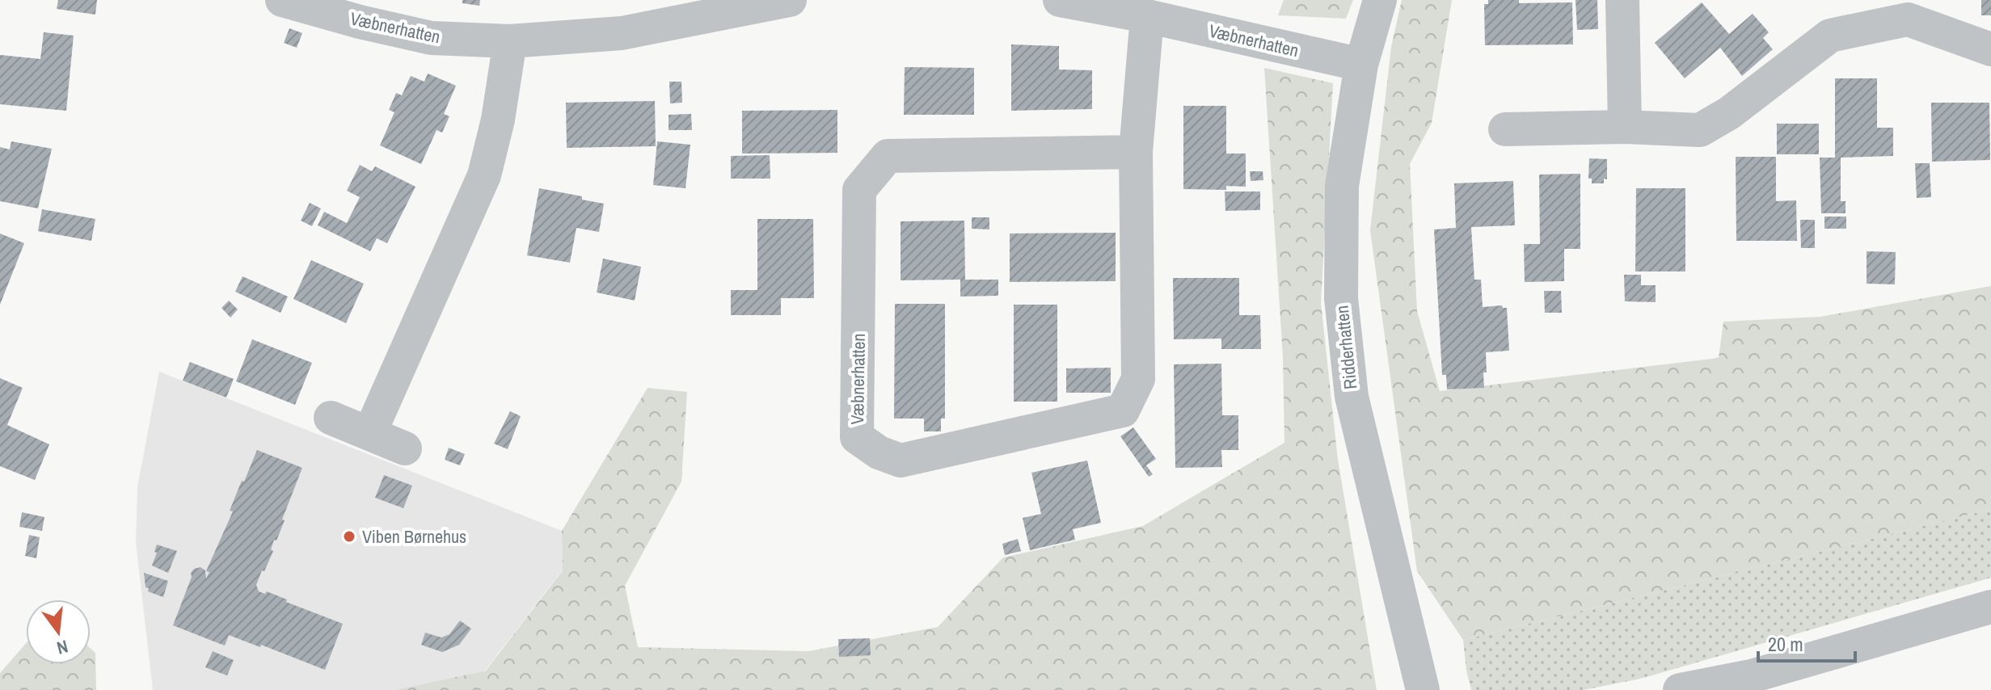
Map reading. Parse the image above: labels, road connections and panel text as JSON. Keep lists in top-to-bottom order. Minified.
{"streets":{"street":["Væbnerhatten","Ridderhatten"]},"crossings":[["Væbnerhatten","Ridderhatten"]],"places":["Viben Børnehus"],"scale_bar":"20 m","north":"bottom"}
